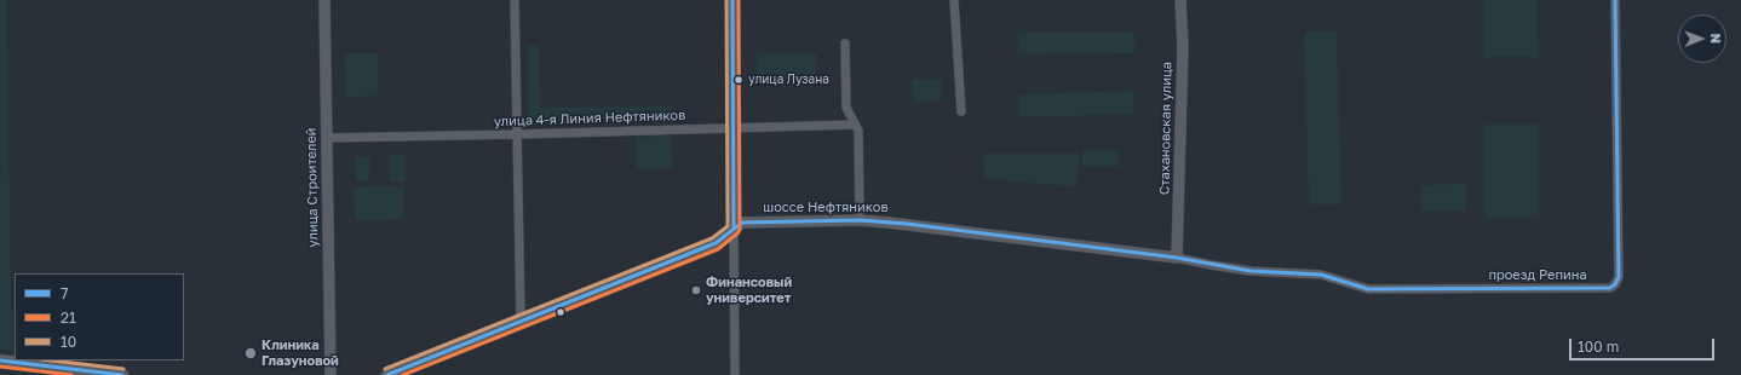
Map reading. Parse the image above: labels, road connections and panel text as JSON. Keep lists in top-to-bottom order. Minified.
{"streets":{"main road":["шоссе Нефтяников"],"street":["улица 4-я Линия Нефтяников","Стахановская улица","улица Строителей","проезд Репина"]},"crossings":[["улица 4-я Линия Нефтяников","улица Строителей"],["Стахановская улица","шоссе Нефтяников"],["Стахановская улица","проезд Репина"],["шоссе Нефтяников","проезд Репина"]],"places":["улица Лузана","Финансовый университет","Клиника Глазуновой"],"lines":["transit line 7","transit line 21","transit line 10"],"legend":["7","21","10"],"scale_bar":"100 m","north":"right"}
